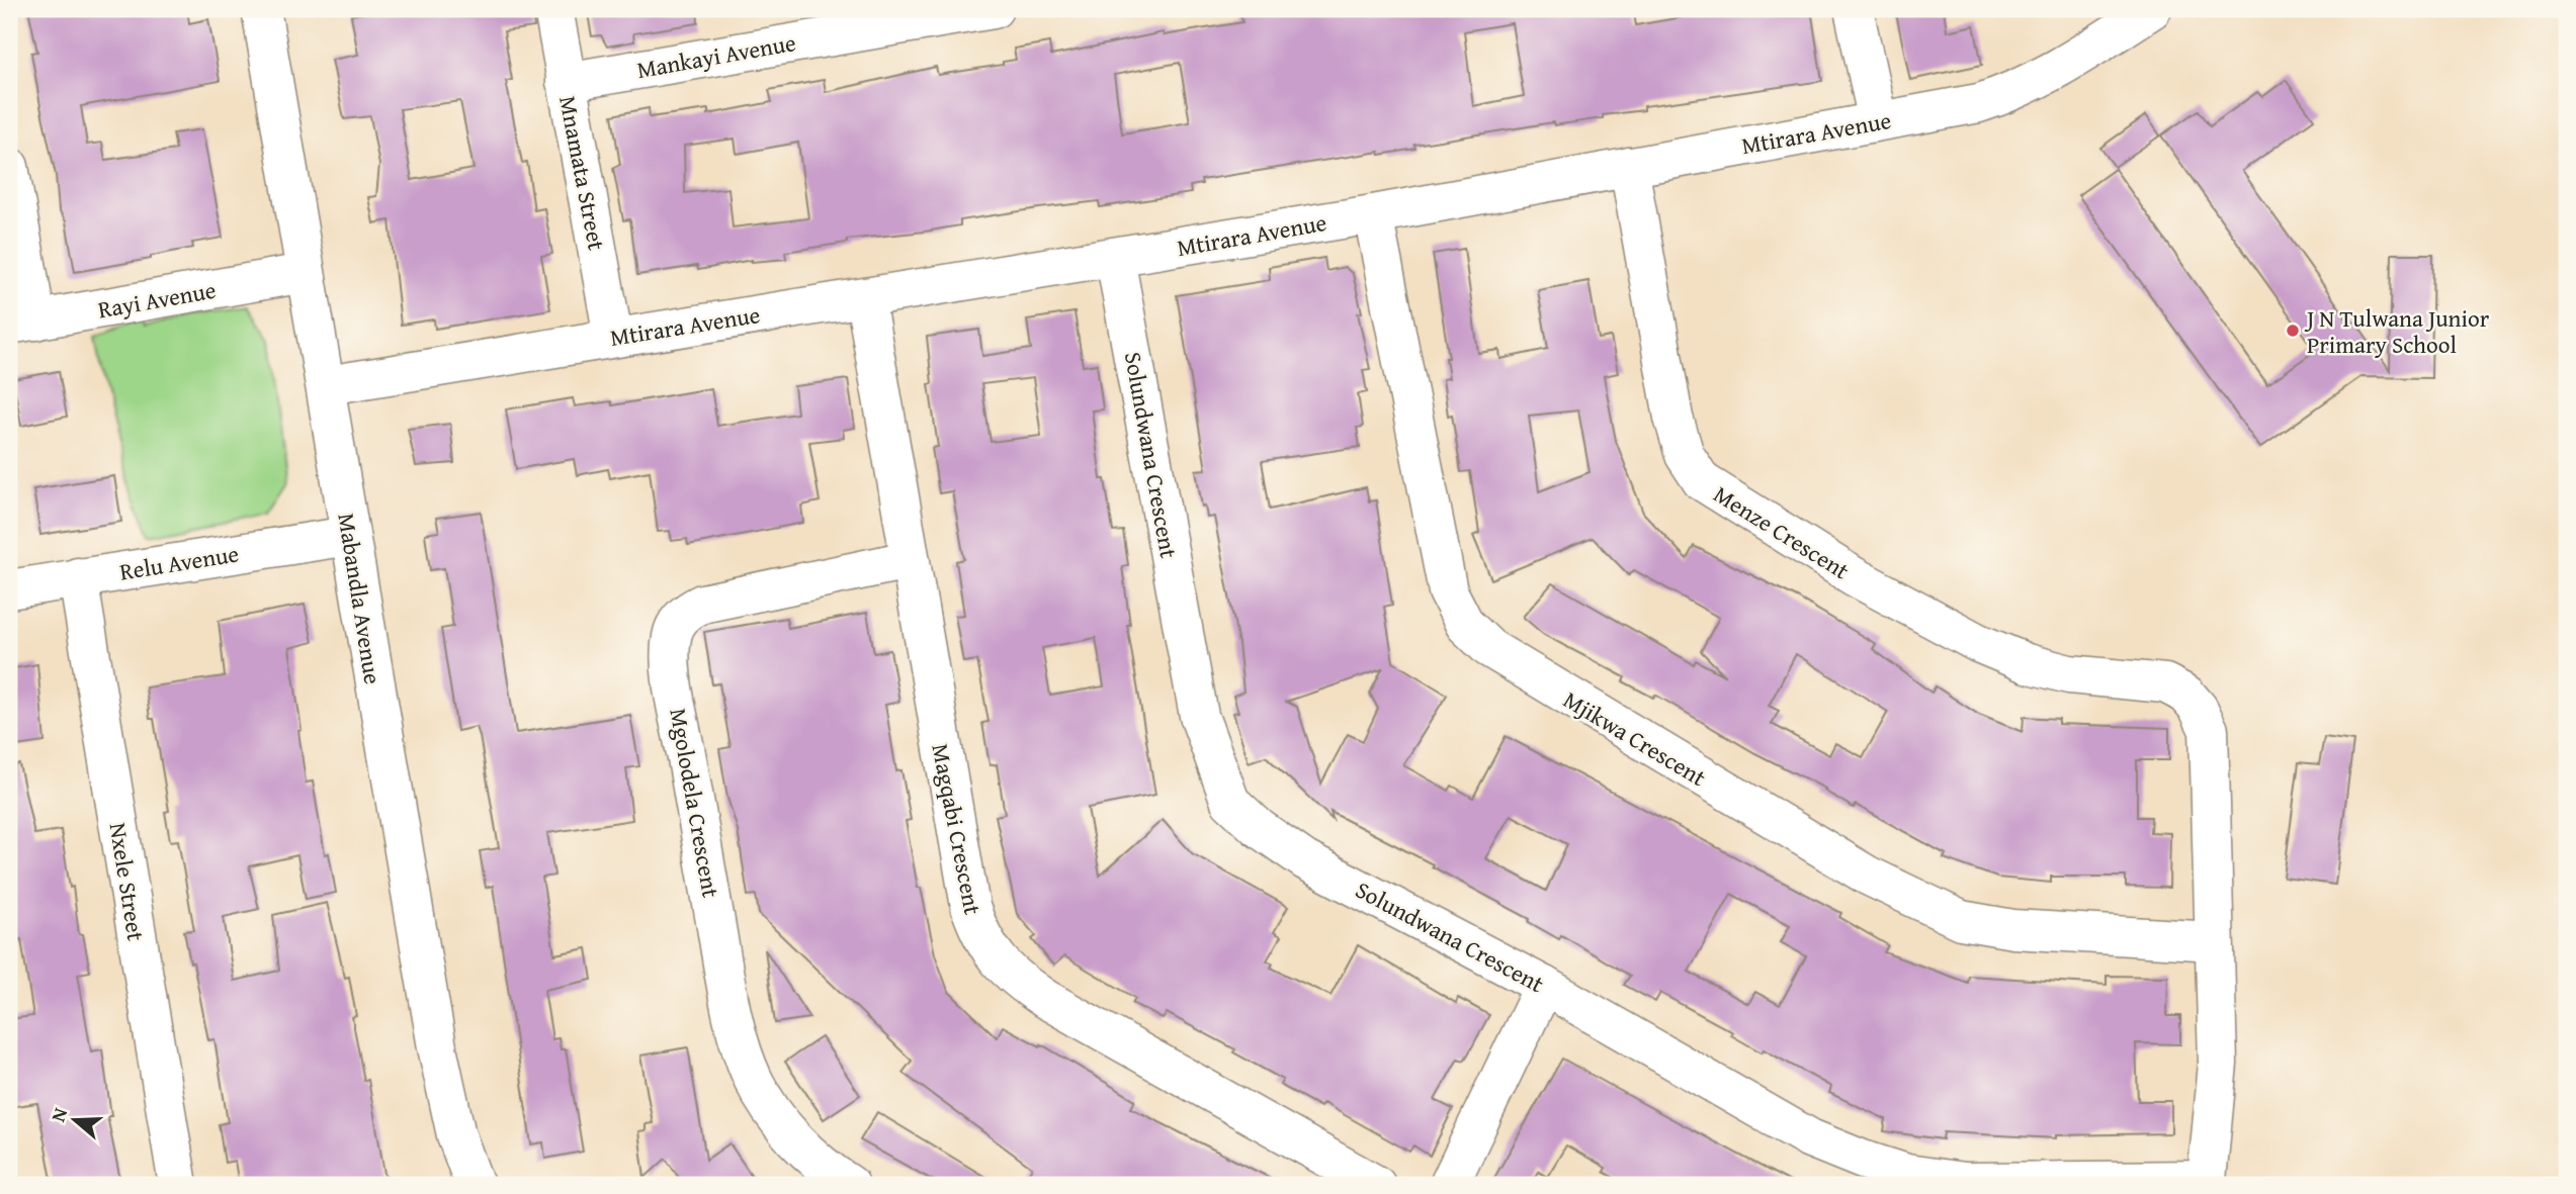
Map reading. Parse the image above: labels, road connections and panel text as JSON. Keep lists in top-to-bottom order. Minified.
{"streets":{"street":["Mankayi Avenue","Mtirara Avenue","Mnamata Street","Rayi Avenue","Solundwana Crescent","Menze Crescent","Relu Avenue","Mabandla Avenue","Mjikwa Crescent","Mgolodela Crescent","Magqabi Crescent","Nxele Street"]},"crossings":[["Mankayi Avenue","Mnamata Street"],["Mtirara Avenue","Mnamata Street"],["Mtirara Avenue","Solundwana Crescent"],["Mtirara Avenue","Menze Crescent"],["Mtirara Avenue","Mabandla Avenue"],["Mtirara Avenue","Mjikwa Crescent"],["Mtirara Avenue","Magqabi Crescent"],["Rayi Avenue","Mabandla Avenue"],["Solundwana Crescent","Menze Crescent"],["Solundwana Crescent","Mjikwa Crescent"],["Menze Crescent","Mjikwa Crescent"],["Relu Avenue","Mabandla Avenue"],["Relu Avenue","Nxele Street"],["Mgolodela Crescent","Magqabi Crescent"]],"places":["J N Tulwana Junior Primary School"],"north":"left"}
